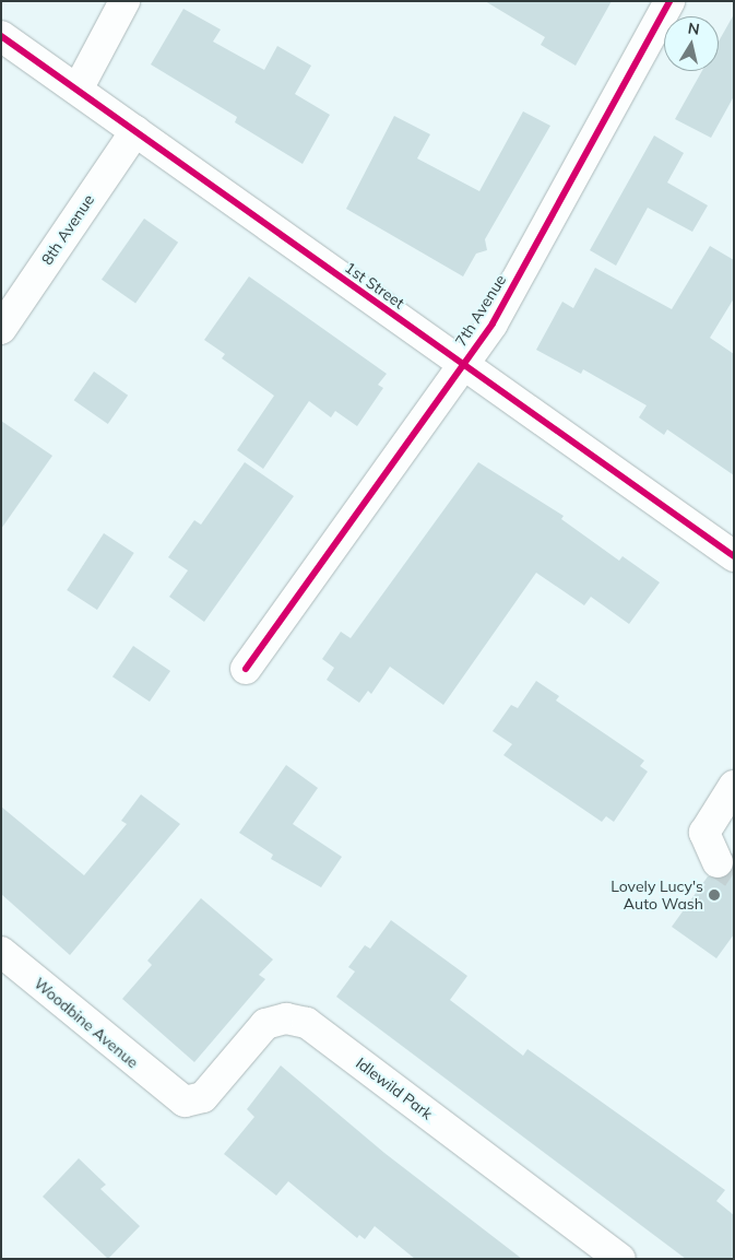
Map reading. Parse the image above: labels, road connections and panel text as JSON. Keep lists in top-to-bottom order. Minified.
{"streets":{"street":["8th Avenue","1st Street","7th Avenue","Woodbine Avenue","Idlewild Park"]},"crossings":[["8th Avenue","1st Street"],["1st Street","7th Avenue"],["Woodbine Avenue","Idlewild Park"]],"places":["Lovely Lucy's Auto Wash"],"north":"top"}
